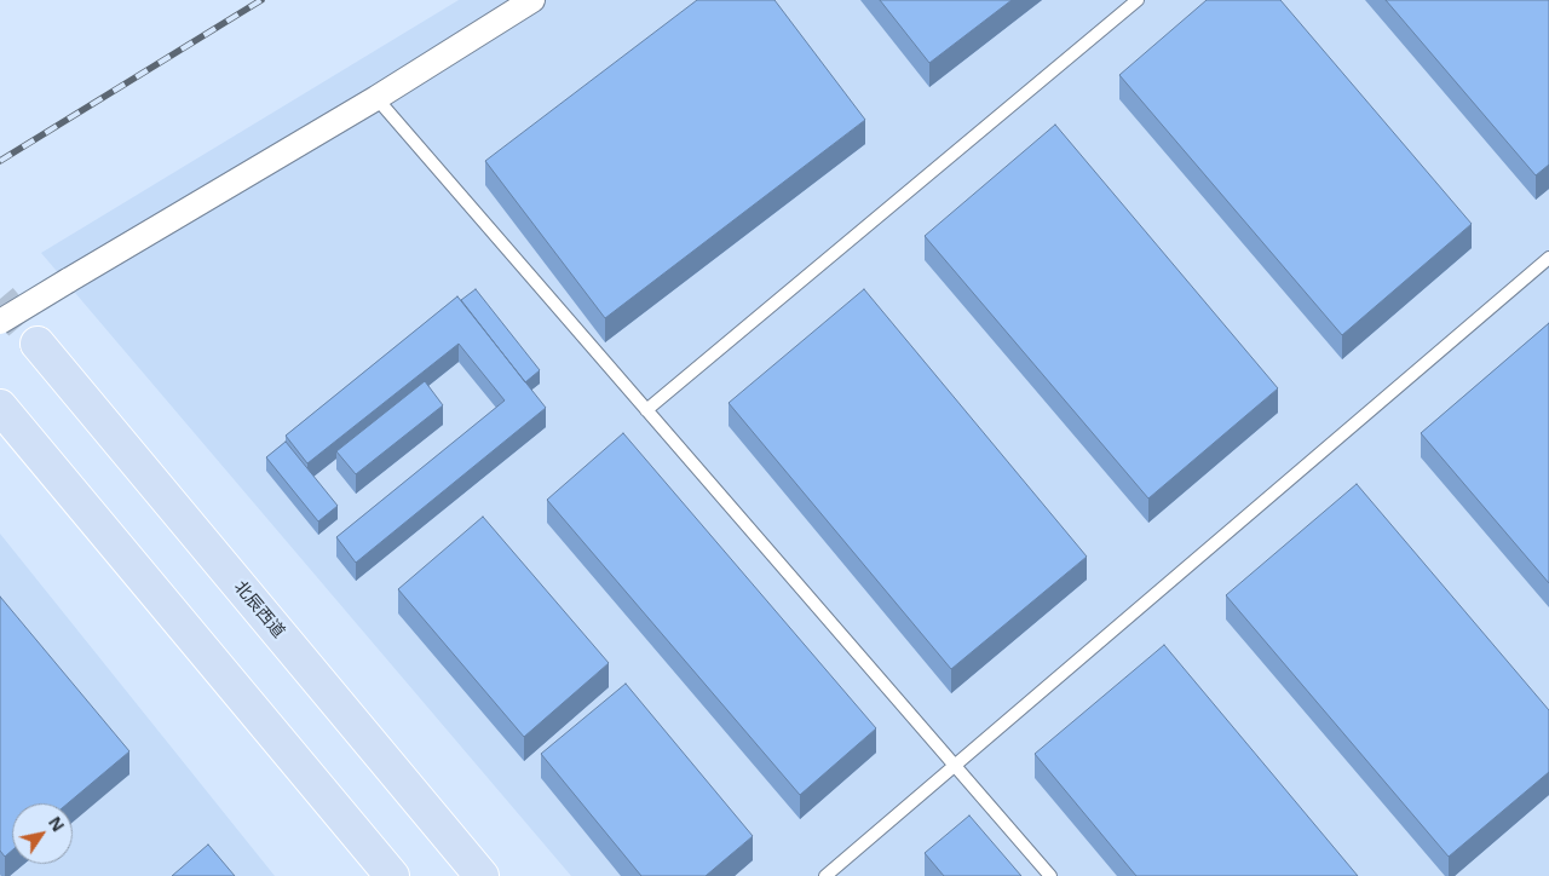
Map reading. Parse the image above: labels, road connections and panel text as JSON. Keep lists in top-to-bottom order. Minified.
{"streets":{"main road":["北辰西道"]},"north":"top right"}
